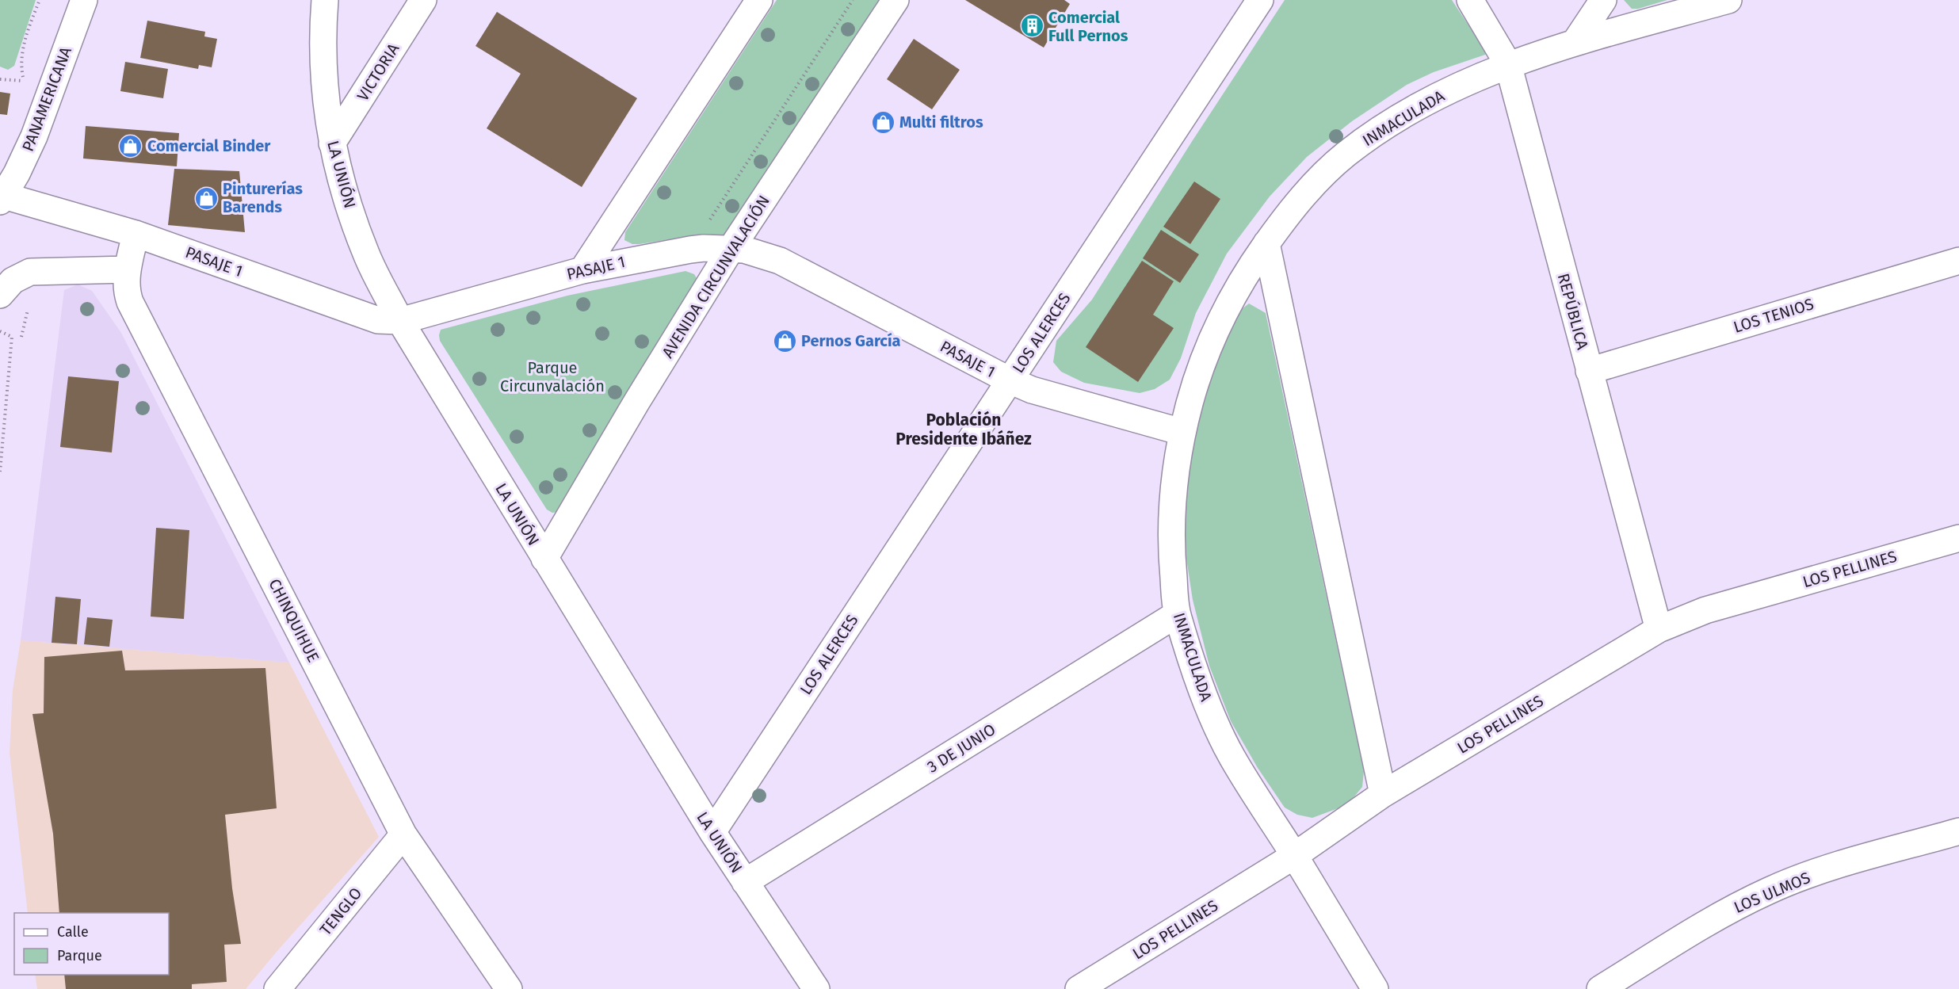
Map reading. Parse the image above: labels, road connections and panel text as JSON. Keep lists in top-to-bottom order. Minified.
{"streets":{"street":["VICTORIA","PANAMERICANA","INMACULADA","LA UNIÓN","PASAJE 1","AVENIDA CIRCUNVALACIÓN","REPÚBLICA","LOS TENIOS","LOS ALERCES","LOS PELLINES","CHINQUIHUE","3 DE JUNIO","LOS ULMOS","TENGLO"]},"crossings":[["VICTORIA","LA UNIÓN"],["PANAMERICANA","PASAJE 1"],["INMACULADA","PASAJE 1"],["INMACULADA","REPÚBLICA"],["INMACULADA","LOS PELLINES"],["INMACULADA","3 DE JUNIO"],["LA UNIÓN","PASAJE 1"],["LA UNIÓN","AVENIDA CIRCUNVALACIÓN"],["LA UNIÓN","LOS ALERCES"],["LA UNIÓN","3 DE JUNIO"],["PASAJE 1","AVENIDA CIRCUNVALACIÓN"],["PASAJE 1","LOS ALERCES"],["PASAJE 1","CHINQUIHUE"],["REPÚBLICA","LOS TENIOS"],["REPÚBLICA","LOS PELLINES"],["CHINQUIHUE","TENGLO"]],"districts":["Población Presidente Ibáñez"],"parks":["Parque Circunvalación"],"places":{"building":["Comercial Full Pernos"],"shop":["Multi filtros","Comercial Binder","Pinturerías Barends","Pernos García"]},"legend":["Calle","Parque"]}
